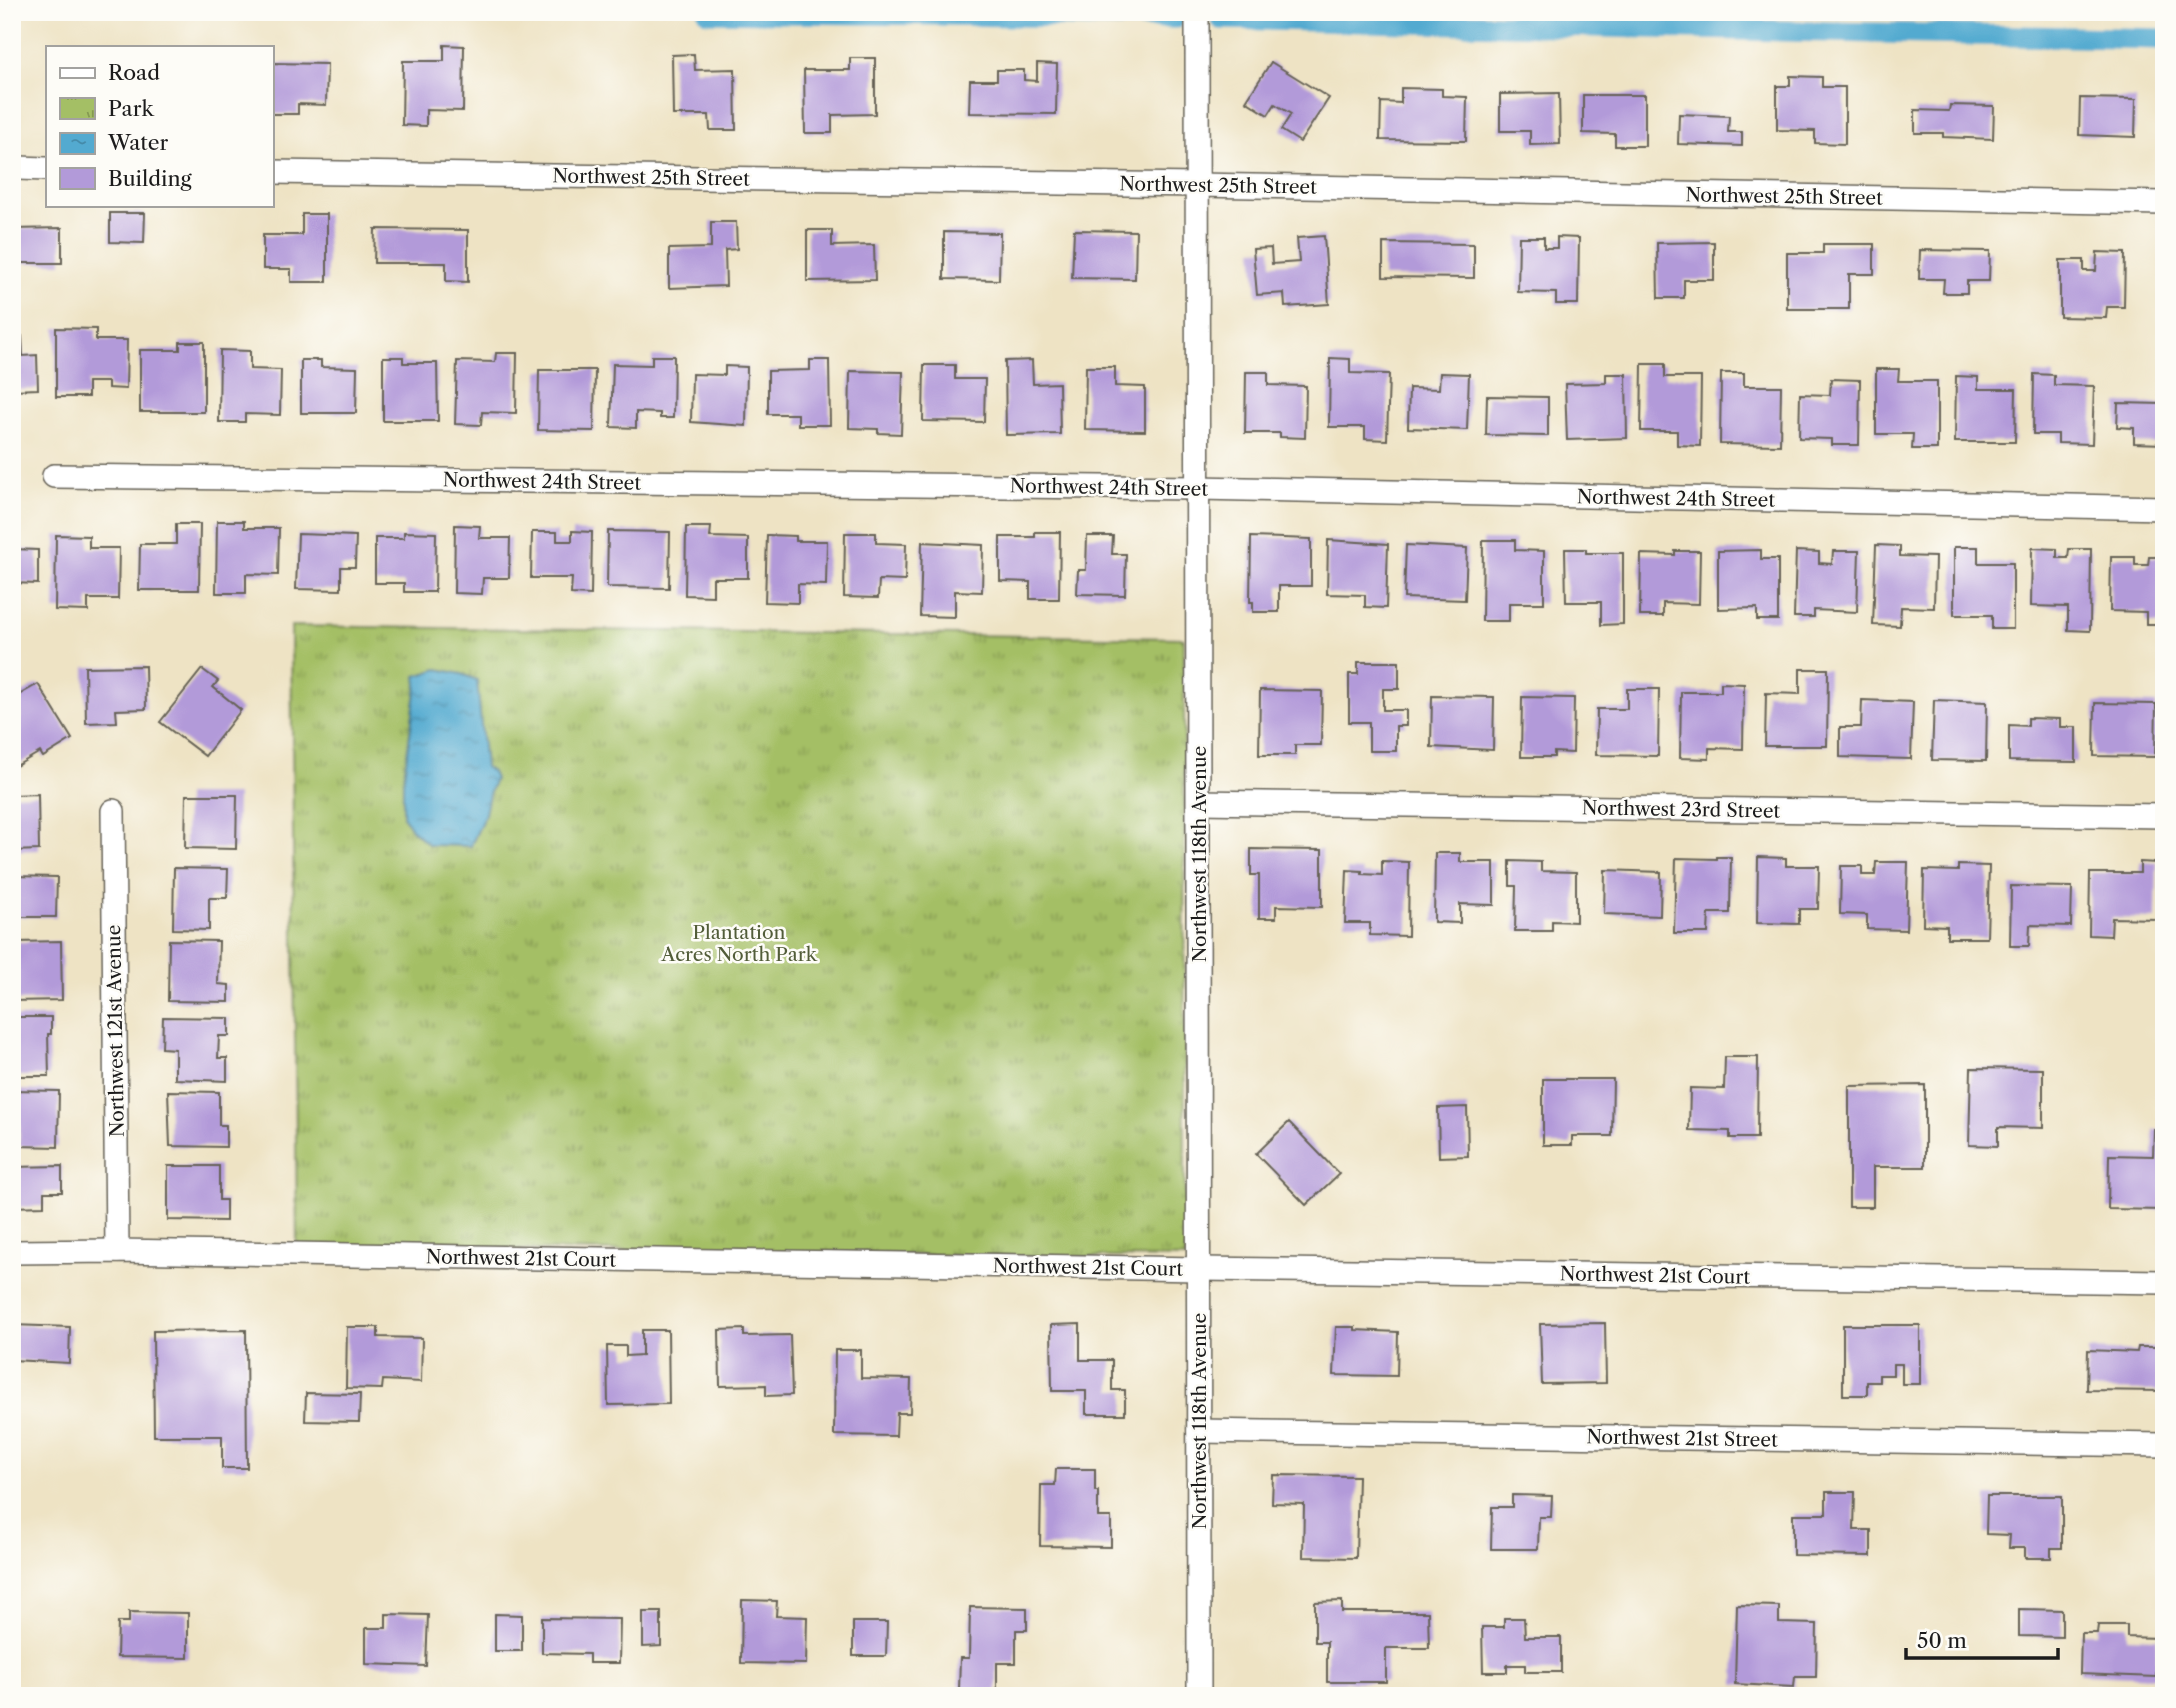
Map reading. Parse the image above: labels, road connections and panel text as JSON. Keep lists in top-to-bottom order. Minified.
{"streets":{"street":["Northwest 25th Street","Northwest 24th Street","Northwest 23rd Street","Northwest 118th Avenue","Northwest 121st Avenue","Northwest 21st Court","Northwest 21st Street"]},"crossings":[["Northwest 25th Street","Northwest 118th Avenue"],["Northwest 24th Street","Northwest 118th Avenue"],["Northwest 23rd Street","Northwest 118th Avenue"],["Northwest 118th Avenue","Northwest 21st Court"],["Northwest 118th Avenue","Northwest 21st Street"],["Northwest 121st Avenue","Northwest 21st Court"]],"parks":["Plantation Acres North Park"],"legend":["Road","Park","Water","Building"],"scale_bar":"50 m"}
